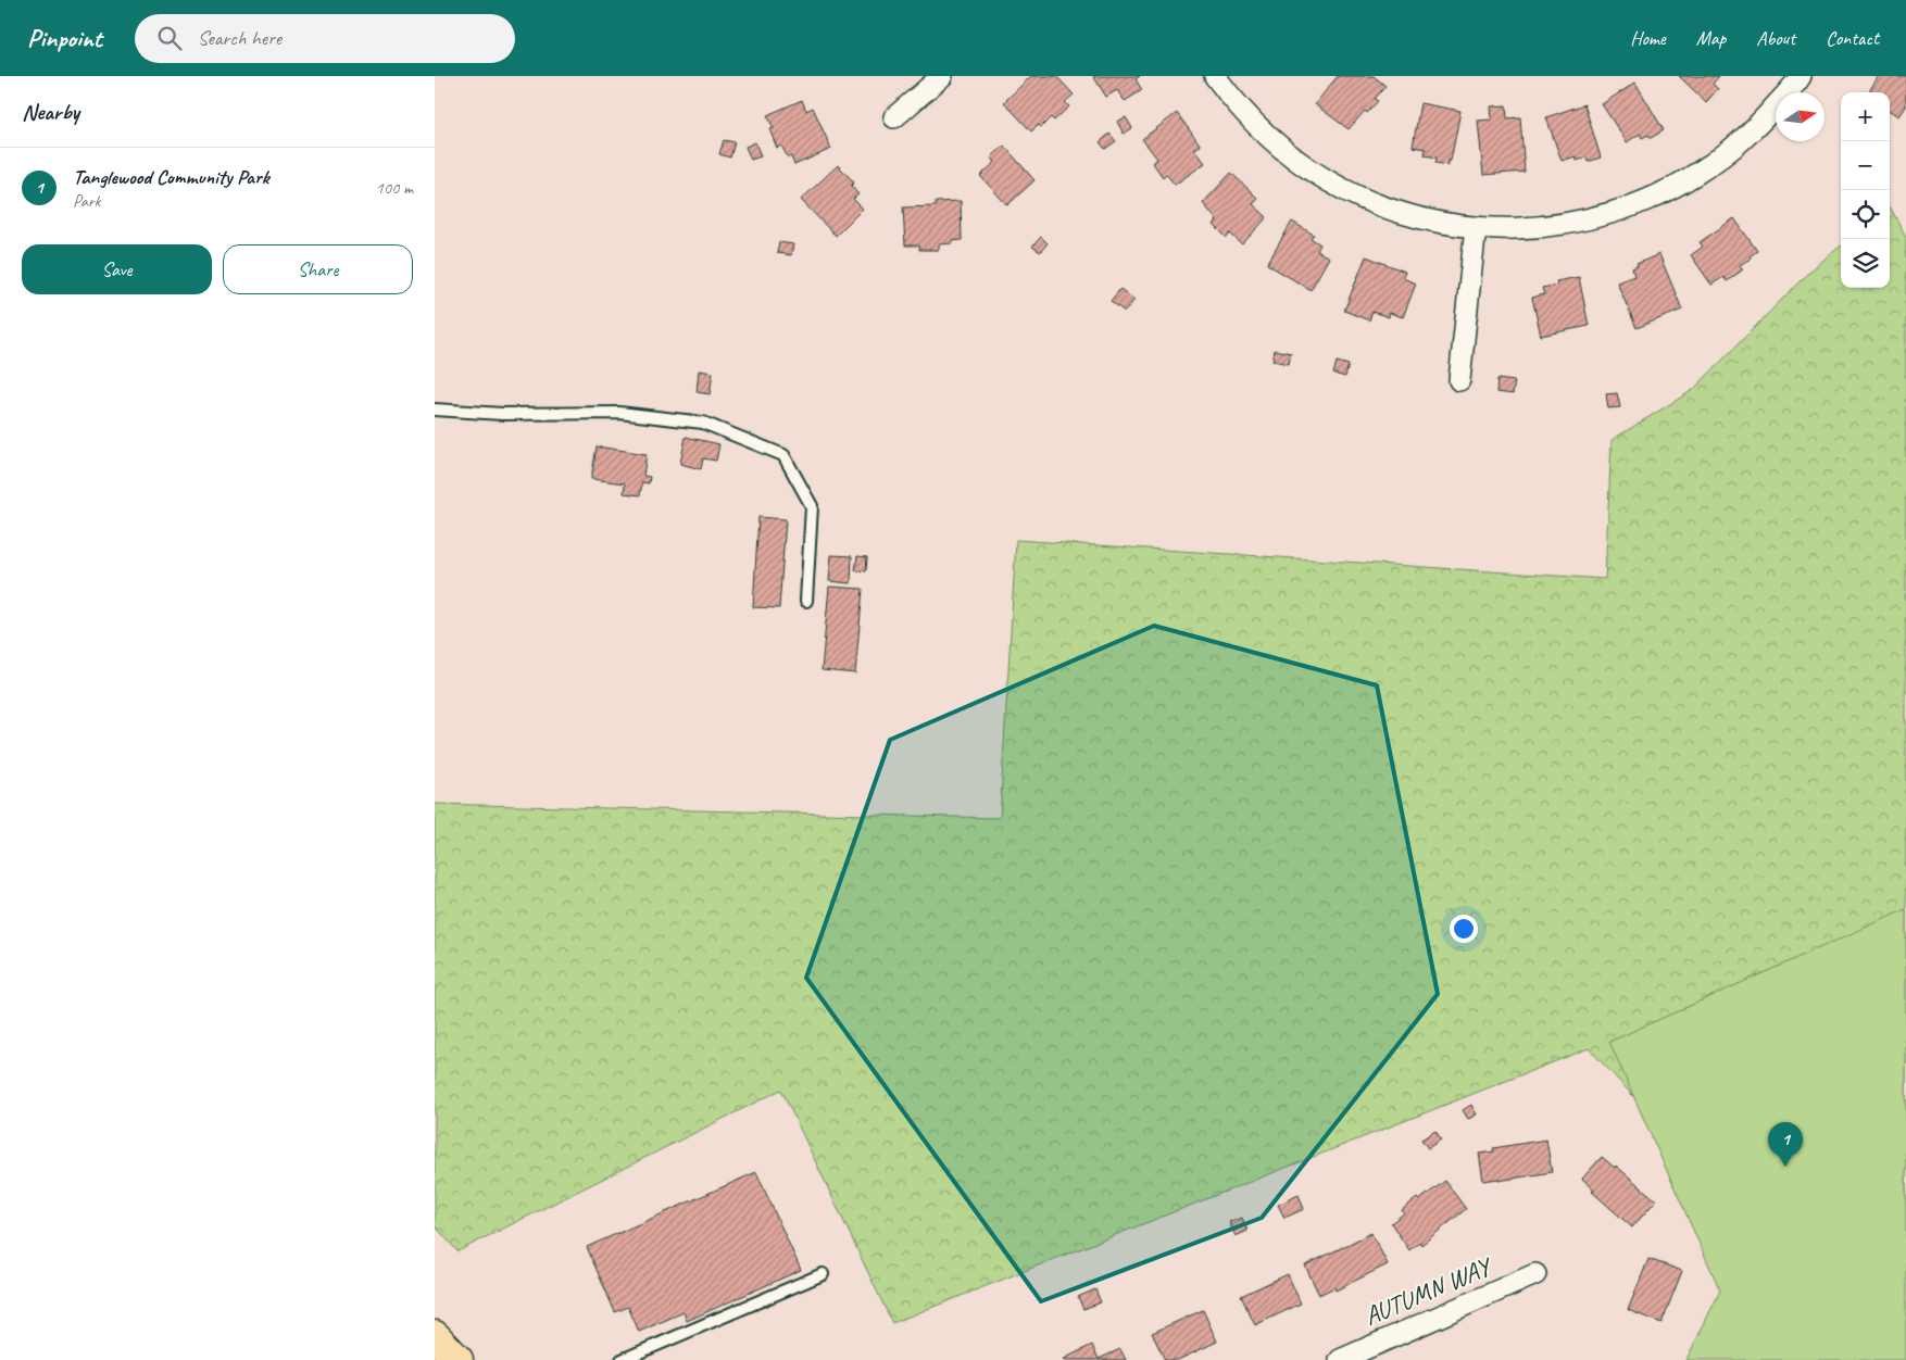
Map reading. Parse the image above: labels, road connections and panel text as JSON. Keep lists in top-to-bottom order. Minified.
{"streets":{"street":["AUTUMN WAY"]},"north":"right","page":{"header":"Pinpoint","search":"Search here","nav":["Home","Map","About","Contact"],"heading":"Nearby","map_buttons":["+","−"],"list":[{"mark":"1","name":"Tanglewood Community Park","note":"Park","value":"100 m"}],"buttons":["Save","Share"],"pins":"1"}}
